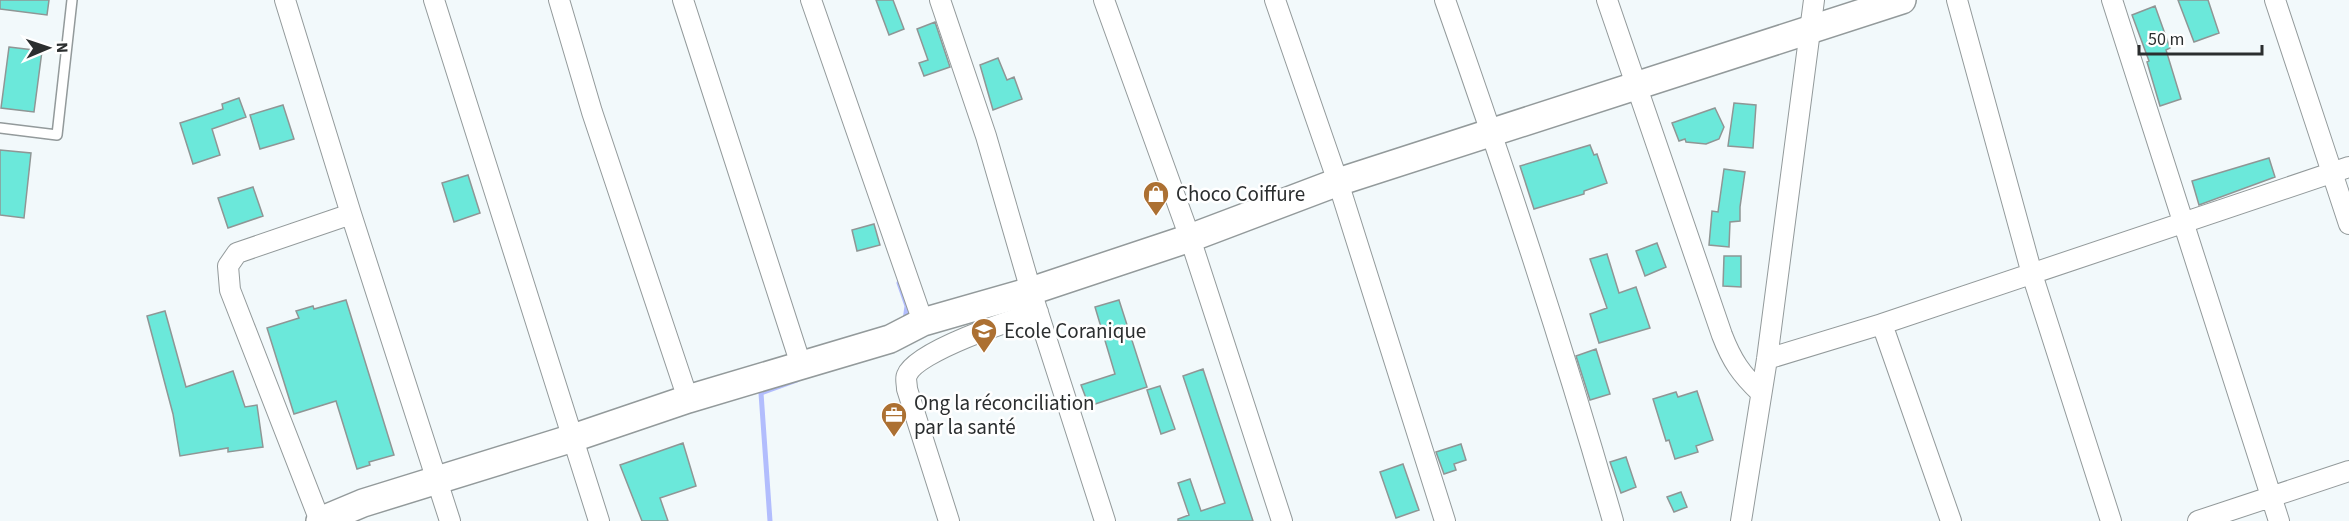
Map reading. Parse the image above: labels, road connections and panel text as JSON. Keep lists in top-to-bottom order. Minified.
{"places":{"shop":["Choco Coiffure"],"school or university":["Ecole Coranique"],"office":["Ong la réconciliation par la santé"]},"scale_bar":"50 m","north":"right"}
